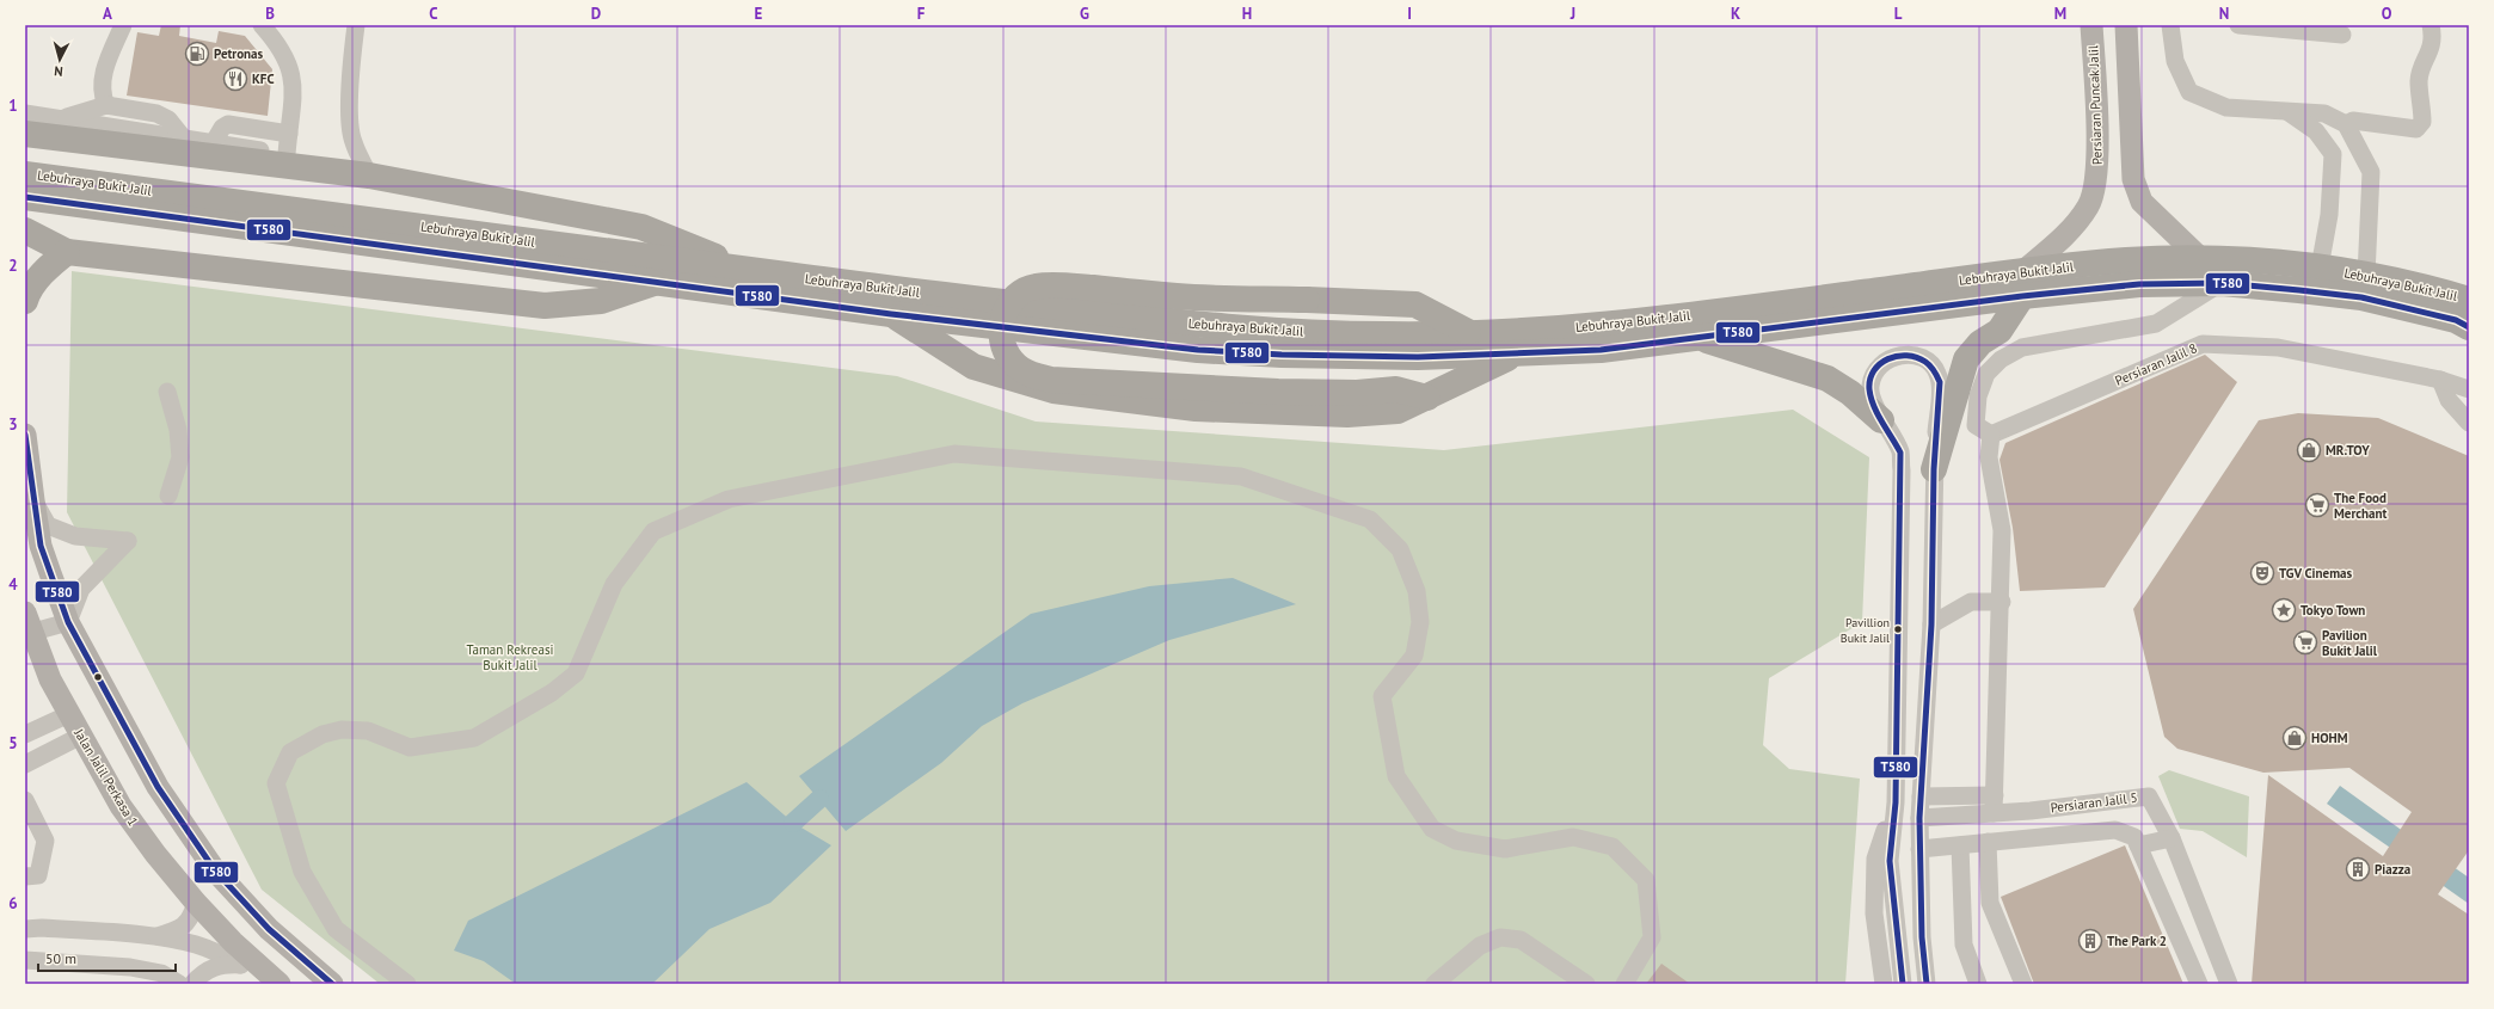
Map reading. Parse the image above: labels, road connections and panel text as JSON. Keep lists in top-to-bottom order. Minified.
{"streets":{"highway":["Lebuhraya Bukit Jalil"],"main road":["Persiaran Puncak Jalil","Jalan Jalil Perkasa 1"],"street":["Persiaran Jalil 8","Persiaran Jalil 5"]},"crossings":[["Persiaran Puncak Jalil","Lebuhraya Bukit Jalil"]],"parks":["Taman Rekreasi Bukit Jalil"],"places":{"fuel station":["Petronas"],"restaurant":["KFC"],"shop":["MR.TOY","HOHM"],"supermarket":["The Food Merchant","Pavilion Bukit Jalil"],"theatre":["TGV Cinemas"],"place":["Tokyo Town"],"other":["Pavillion Bukit Jalil"],"building":["Piazza","The Park 2"]},"lines":["transit line T580"],"scale_bar":"50 m","north":"bottom","grid":{"columns":["A","B","C","D","E","F","G","H","I","J","K","L","M","N","O"],"rows":["1","2","3","4","5","6"]}}
